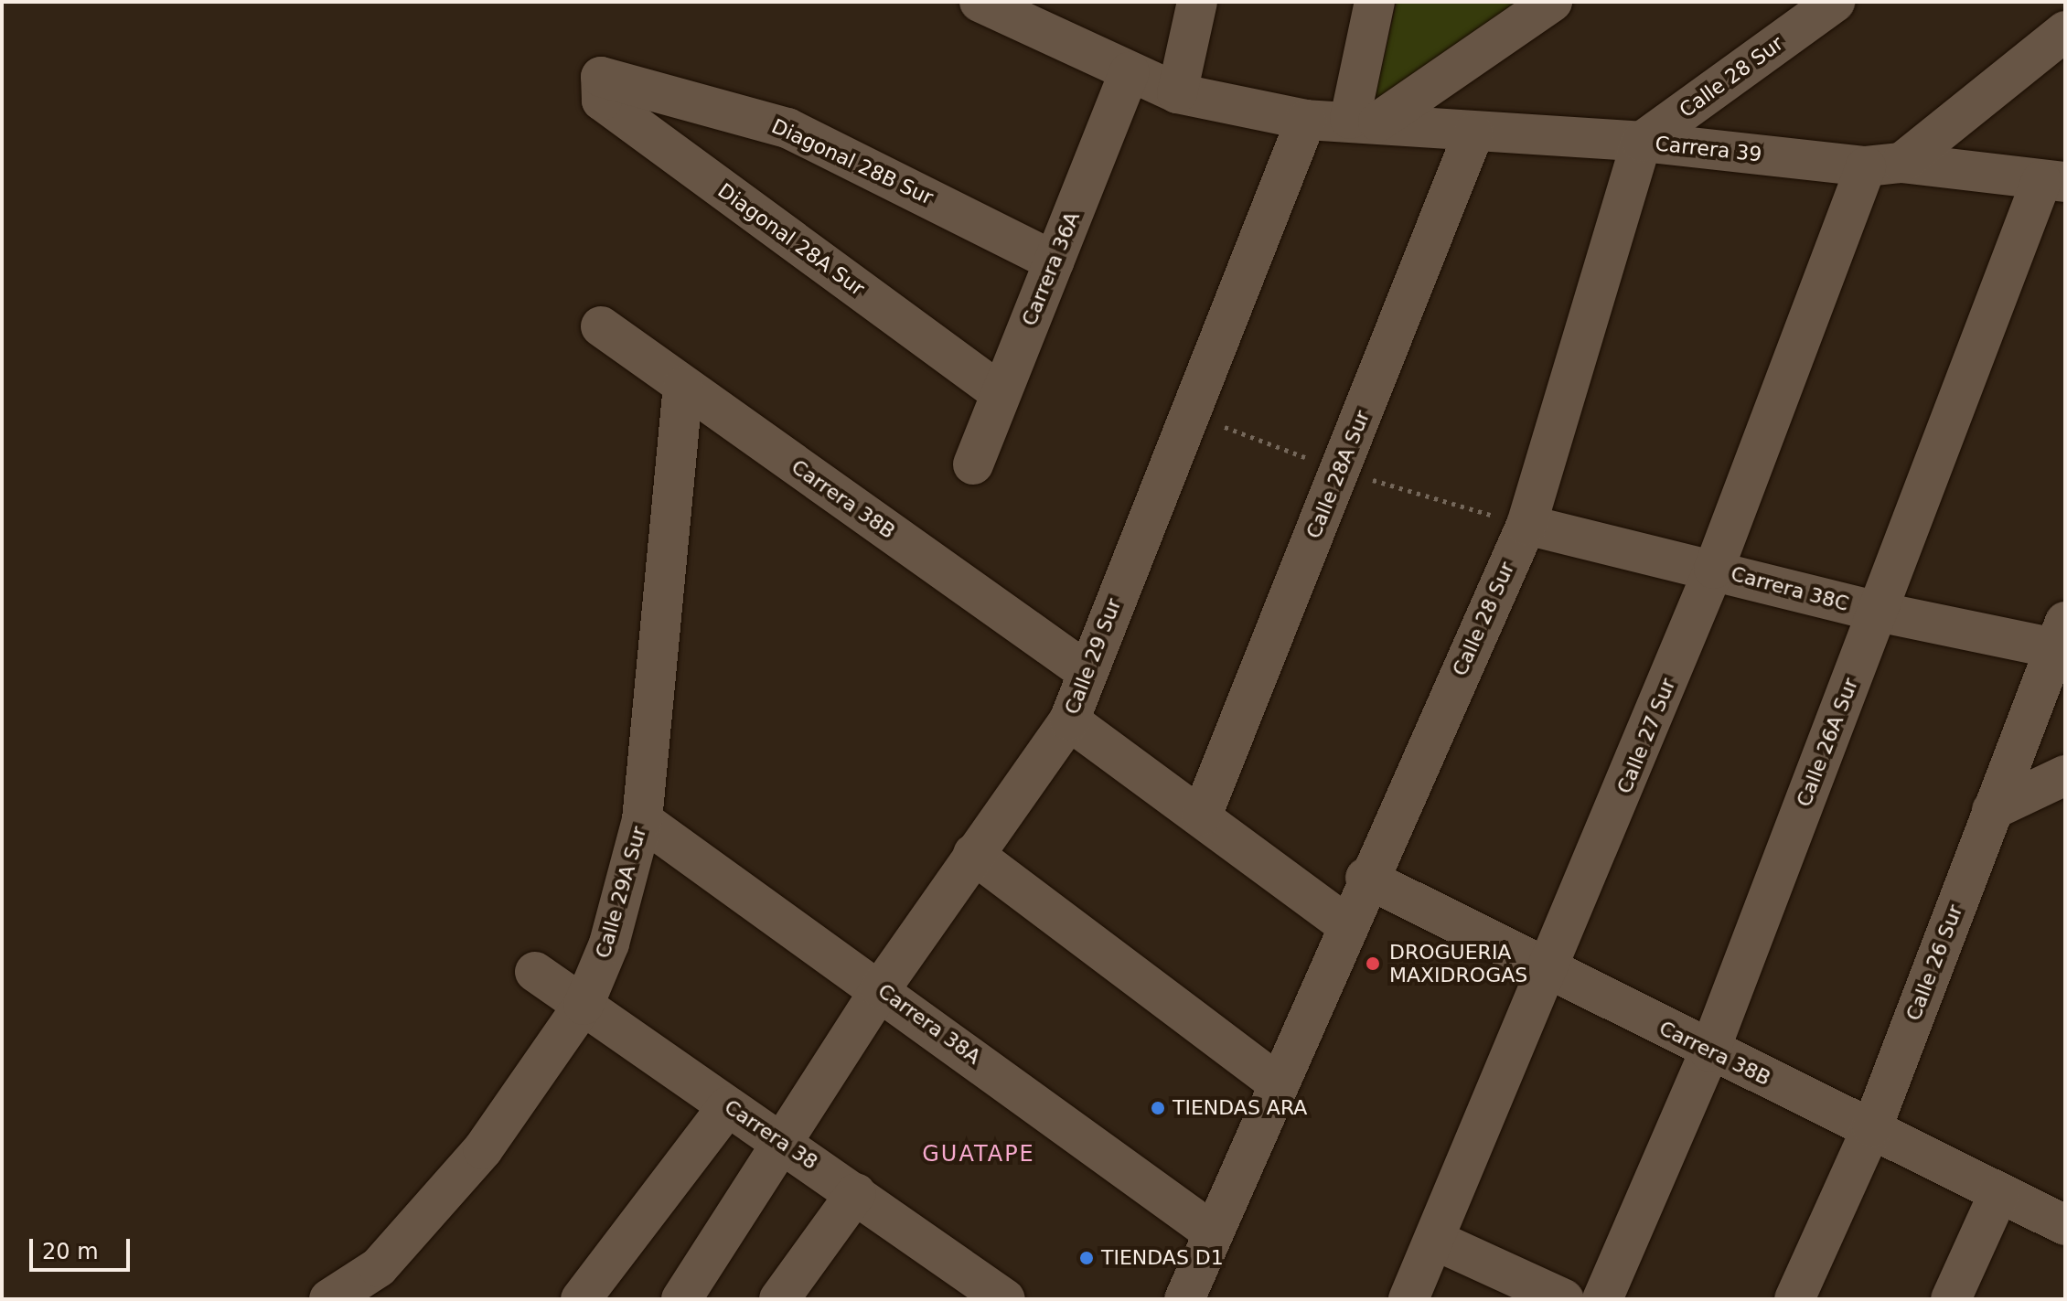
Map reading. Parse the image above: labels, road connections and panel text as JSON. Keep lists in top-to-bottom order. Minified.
{"streets":{"street":["Calle 28 Sur","Carrera 39","Diagonal 28B Sur","Diagonal 28A Sur","Carrera 36A","Calle 28A Sur","Carrera 38B","Carrera 38C","Calle 29 Sur","Calle 27 Sur","Calle 26A Sur","Calle 29A Sur","Calle 26 Sur","Carrera 38A","Carrera 38"]},"crossings":[["Calle 28 Sur","Carrera 39"],["Calle 28 Sur","Carrera 38B"],["Calle 28 Sur","Carrera 38C"],["Calle 28 Sur","Carrera 38A"],["Carrera 39","Carrera 36A"],["Carrera 39","Calle 28A Sur"],["Carrera 39","Calle 29 Sur"],["Carrera 39","Calle 27 Sur"],["Carrera 39","Calle 26A Sur"],["Diagonal 28B Sur","Diagonal 28A Sur"],["Diagonal 28B Sur","Carrera 36A"],["Diagonal 28A Sur","Carrera 36A"],["Carrera 38B","Calle 29 Sur"],["Carrera 38B","Calle 27 Sur"],["Carrera 38B","Calle 26A Sur"],["Carrera 38B","Calle 29A Sur"],["Carrera 38B","Calle 26 Sur"],["Carrera 38C","Calle 27 Sur"],["Carrera 38C","Calle 26A Sur"],["Carrera 38C","Calle 26 Sur"],["Calle 29 Sur","Carrera 38A"],["Calle 29 Sur","Carrera 38"],["Calle 29A Sur","Carrera 38A"],["Calle 29A Sur","Carrera 38"]],"districts":["GUATAPE"],"places":["DROGUERIA MAXIDROGAS","TIENDAS ARA","TIENDAS D1"],"scale_bar":"20 m"}
